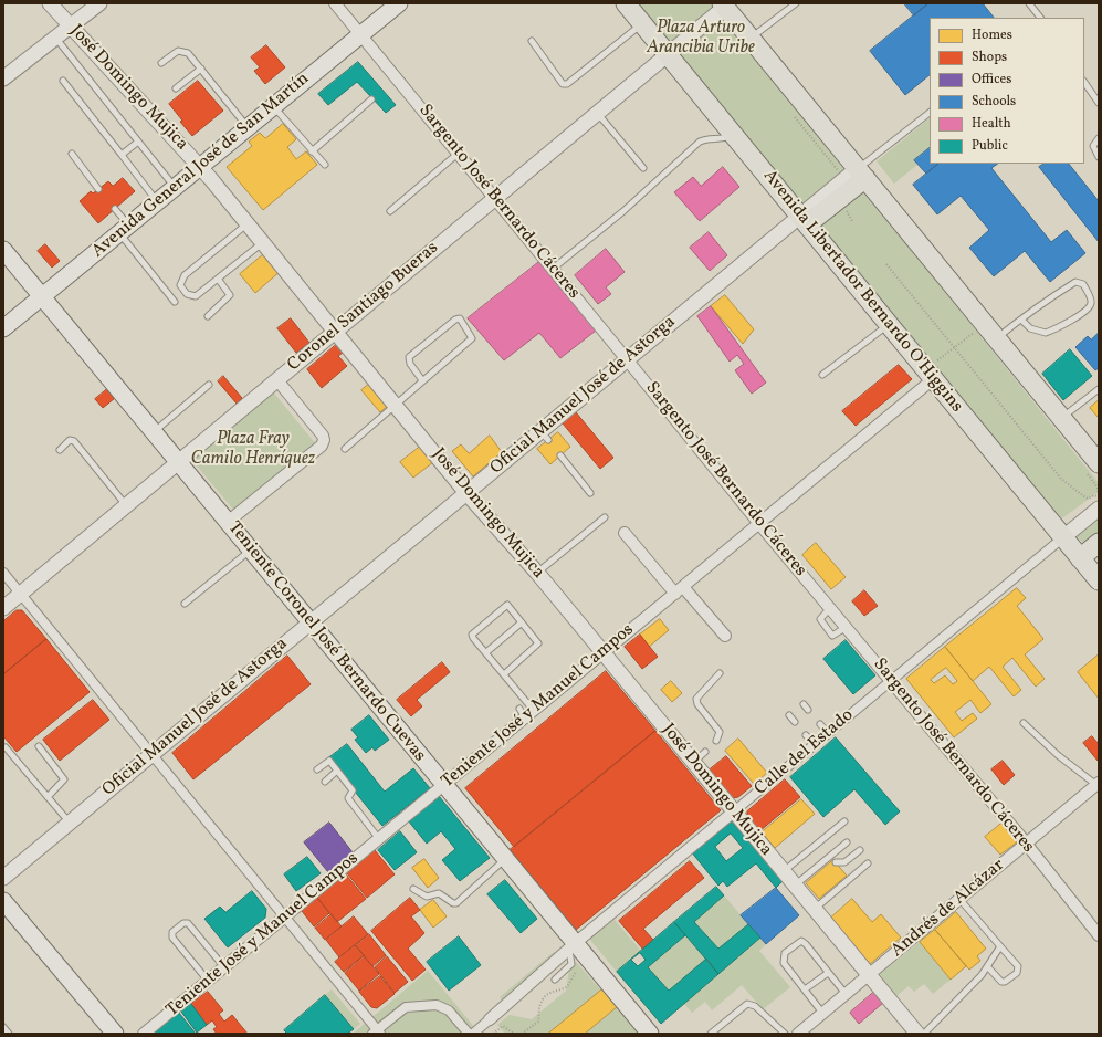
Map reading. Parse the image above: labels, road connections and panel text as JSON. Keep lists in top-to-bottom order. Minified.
{"streets":{"main road":["Avenida General José de San Martín","Avenida Libertador Bernardo O'Higgins","Teniente Coronel José Bernardo Cuevas"],"street":["José Domingo Mujica","Sargento José Bernardo Cáceres","Coronel Santiago Bueras","Oficial Manuel José de Astorga","Teniente José y Manuel Campos","Calle del Estado","Andrés de Alcázar"]},"crossings":[["José Domingo Mujica","Avenida General José de San Martín"],["José Domingo Mujica","Coronel Santiago Bueras"],["José Domingo Mujica","Oficial Manuel José de Astorga"],["José Domingo Mujica","Teniente José y Manuel Campos"],["José Domingo Mujica","Calle del Estado"],["José Domingo Mujica","Andrés de Alcázar"],["Avenida General José de San Martín","Sargento José Bernardo Cáceres"],["Avenida General José de San Martín","Teniente Coronel José Bernardo Cuevas"],["Sargento José Bernardo Cáceres","Coronel Santiago Bueras"],["Sargento José Bernardo Cáceres","Oficial Manuel José de Astorga"],["Sargento José Bernardo Cáceres","Teniente José y Manuel Campos"],["Sargento José Bernardo Cáceres","Calle del Estado"],["Sargento José Bernardo Cáceres","Andrés de Alcázar"],["Avenida Libertador Bernardo O'Higgins","Coronel Santiago Bueras"],["Avenida Libertador Bernardo O'Higgins","Oficial Manuel José de Astorga"],["Avenida Libertador Bernardo O'Higgins","Teniente José y Manuel Campos"],["Avenida Libertador Bernardo O'Higgins","Calle del Estado"],["Coronel Santiago Bueras","Teniente Coronel José Bernardo Cuevas"],["Oficial Manuel José de Astorga","Teniente Coronel José Bernardo Cuevas"],["Teniente Coronel José Bernardo Cuevas","Teniente José y Manuel Campos"],["Teniente Coronel José Bernardo Cuevas","Calle del Estado"]],"parks":["Plaza Arturo Arancibia Uribe","Plaza Fray Camilo Henríquez"],"legend":["Homes","Shops","Offices","Schools","Health","Public"]}
